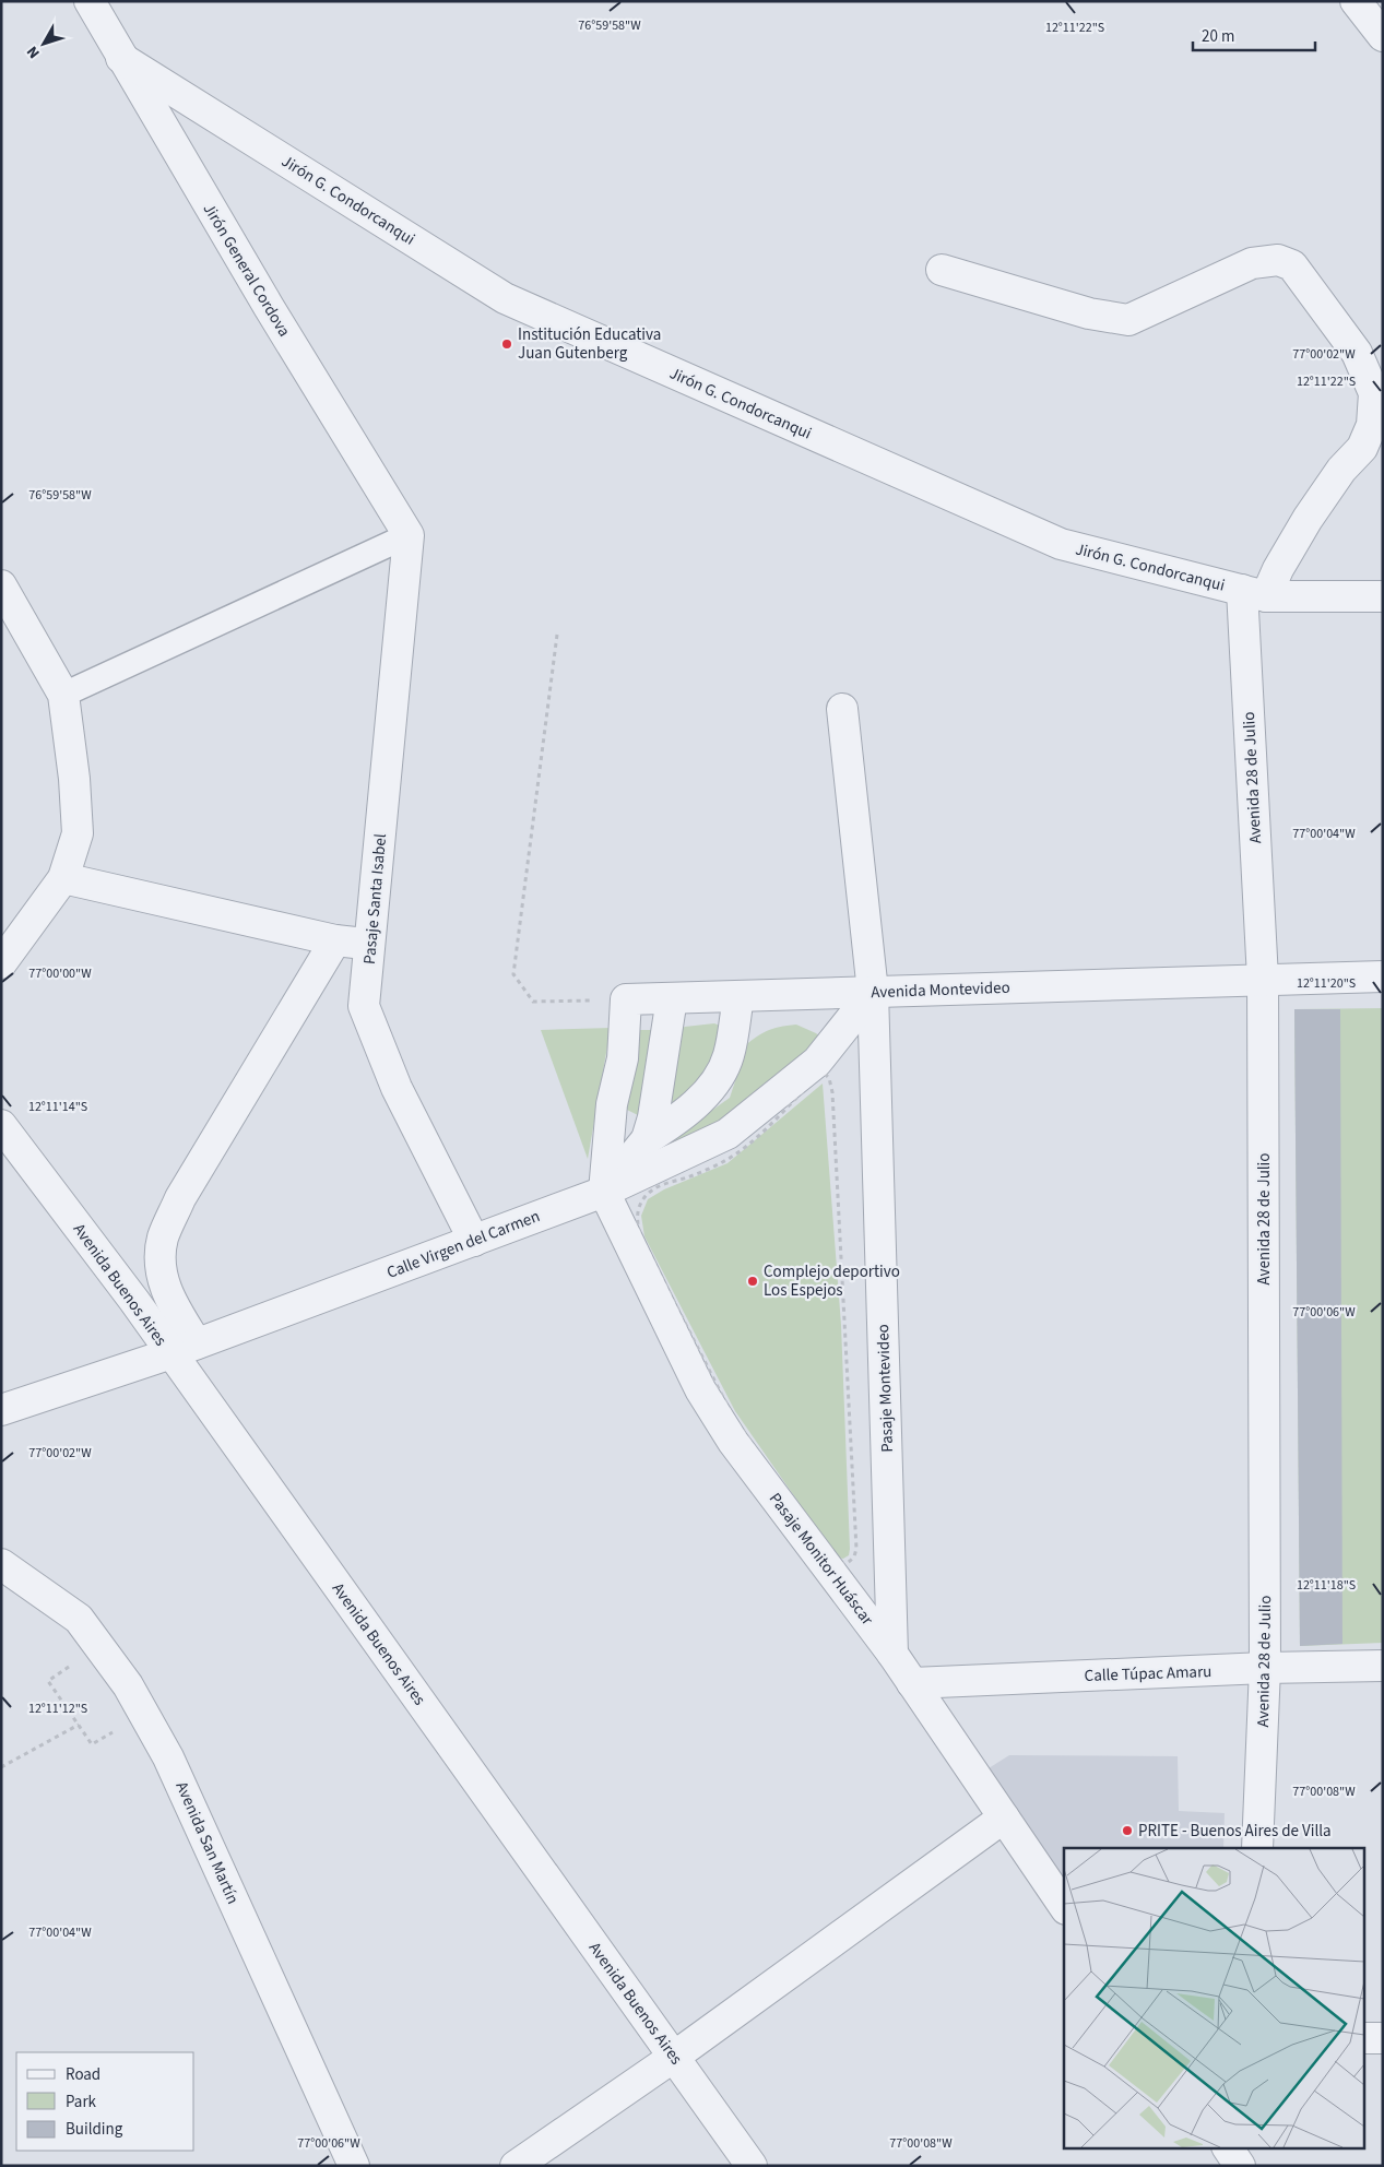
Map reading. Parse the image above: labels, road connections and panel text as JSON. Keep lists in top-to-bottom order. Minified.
{"streets":{"street":["Jirón G. Condorcanqui","Jirón General Cordova","Avenida 28 de Julio","Pasaje Santa Isabel","Avenida Montevideo","Calle Virgen del Carmen","Avenida Buenos Aires","Pasaje Montevideo","Pasaje Monitor Huáscar","Calle Túpac Amaru","Avenida San Martín"]},"crossings":[["Jirón G. Condorcanqui","Jirón General Cordova"],["Jirón G. Condorcanqui","Avenida 28 de Julio"],["Jirón General Cordova","Pasaje Santa Isabel"],["Avenida 28 de Julio","Avenida Montevideo"],["Avenida 28 de Julio","Calle Túpac Amaru"],["Pasaje Santa Isabel","Calle Virgen del Carmen"],["Avenida Montevideo","Calle Virgen del Carmen"],["Avenida Montevideo","Pasaje Montevideo"],["Calle Virgen del Carmen","Avenida Buenos Aires"],["Calle Virgen del Carmen","Pasaje Montevideo"],["Calle Virgen del Carmen","Pasaje Monitor Huáscar"],["Pasaje Montevideo","Pasaje Monitor Huáscar"],["Pasaje Monitor Huáscar","Calle Túpac Amaru"]],"places":["Institución Educativa Juan Gutenberg","Complejo deportivo Los Espejos","PRITE - Buenos Aires de Villa"],"legend":["Road","Park","Building"],"scale_bar":"20 m","north":"bottom left","coordinates":["76°59'58\"W","12°11'22\"S","77°00'02\"W","77°00'04\"W","77°00'00\"W","12°11'20\"S","12°11'14\"S","77°00'06\"W","12°11'18\"S","12°11'12\"S","77°00'08\"W"]}
